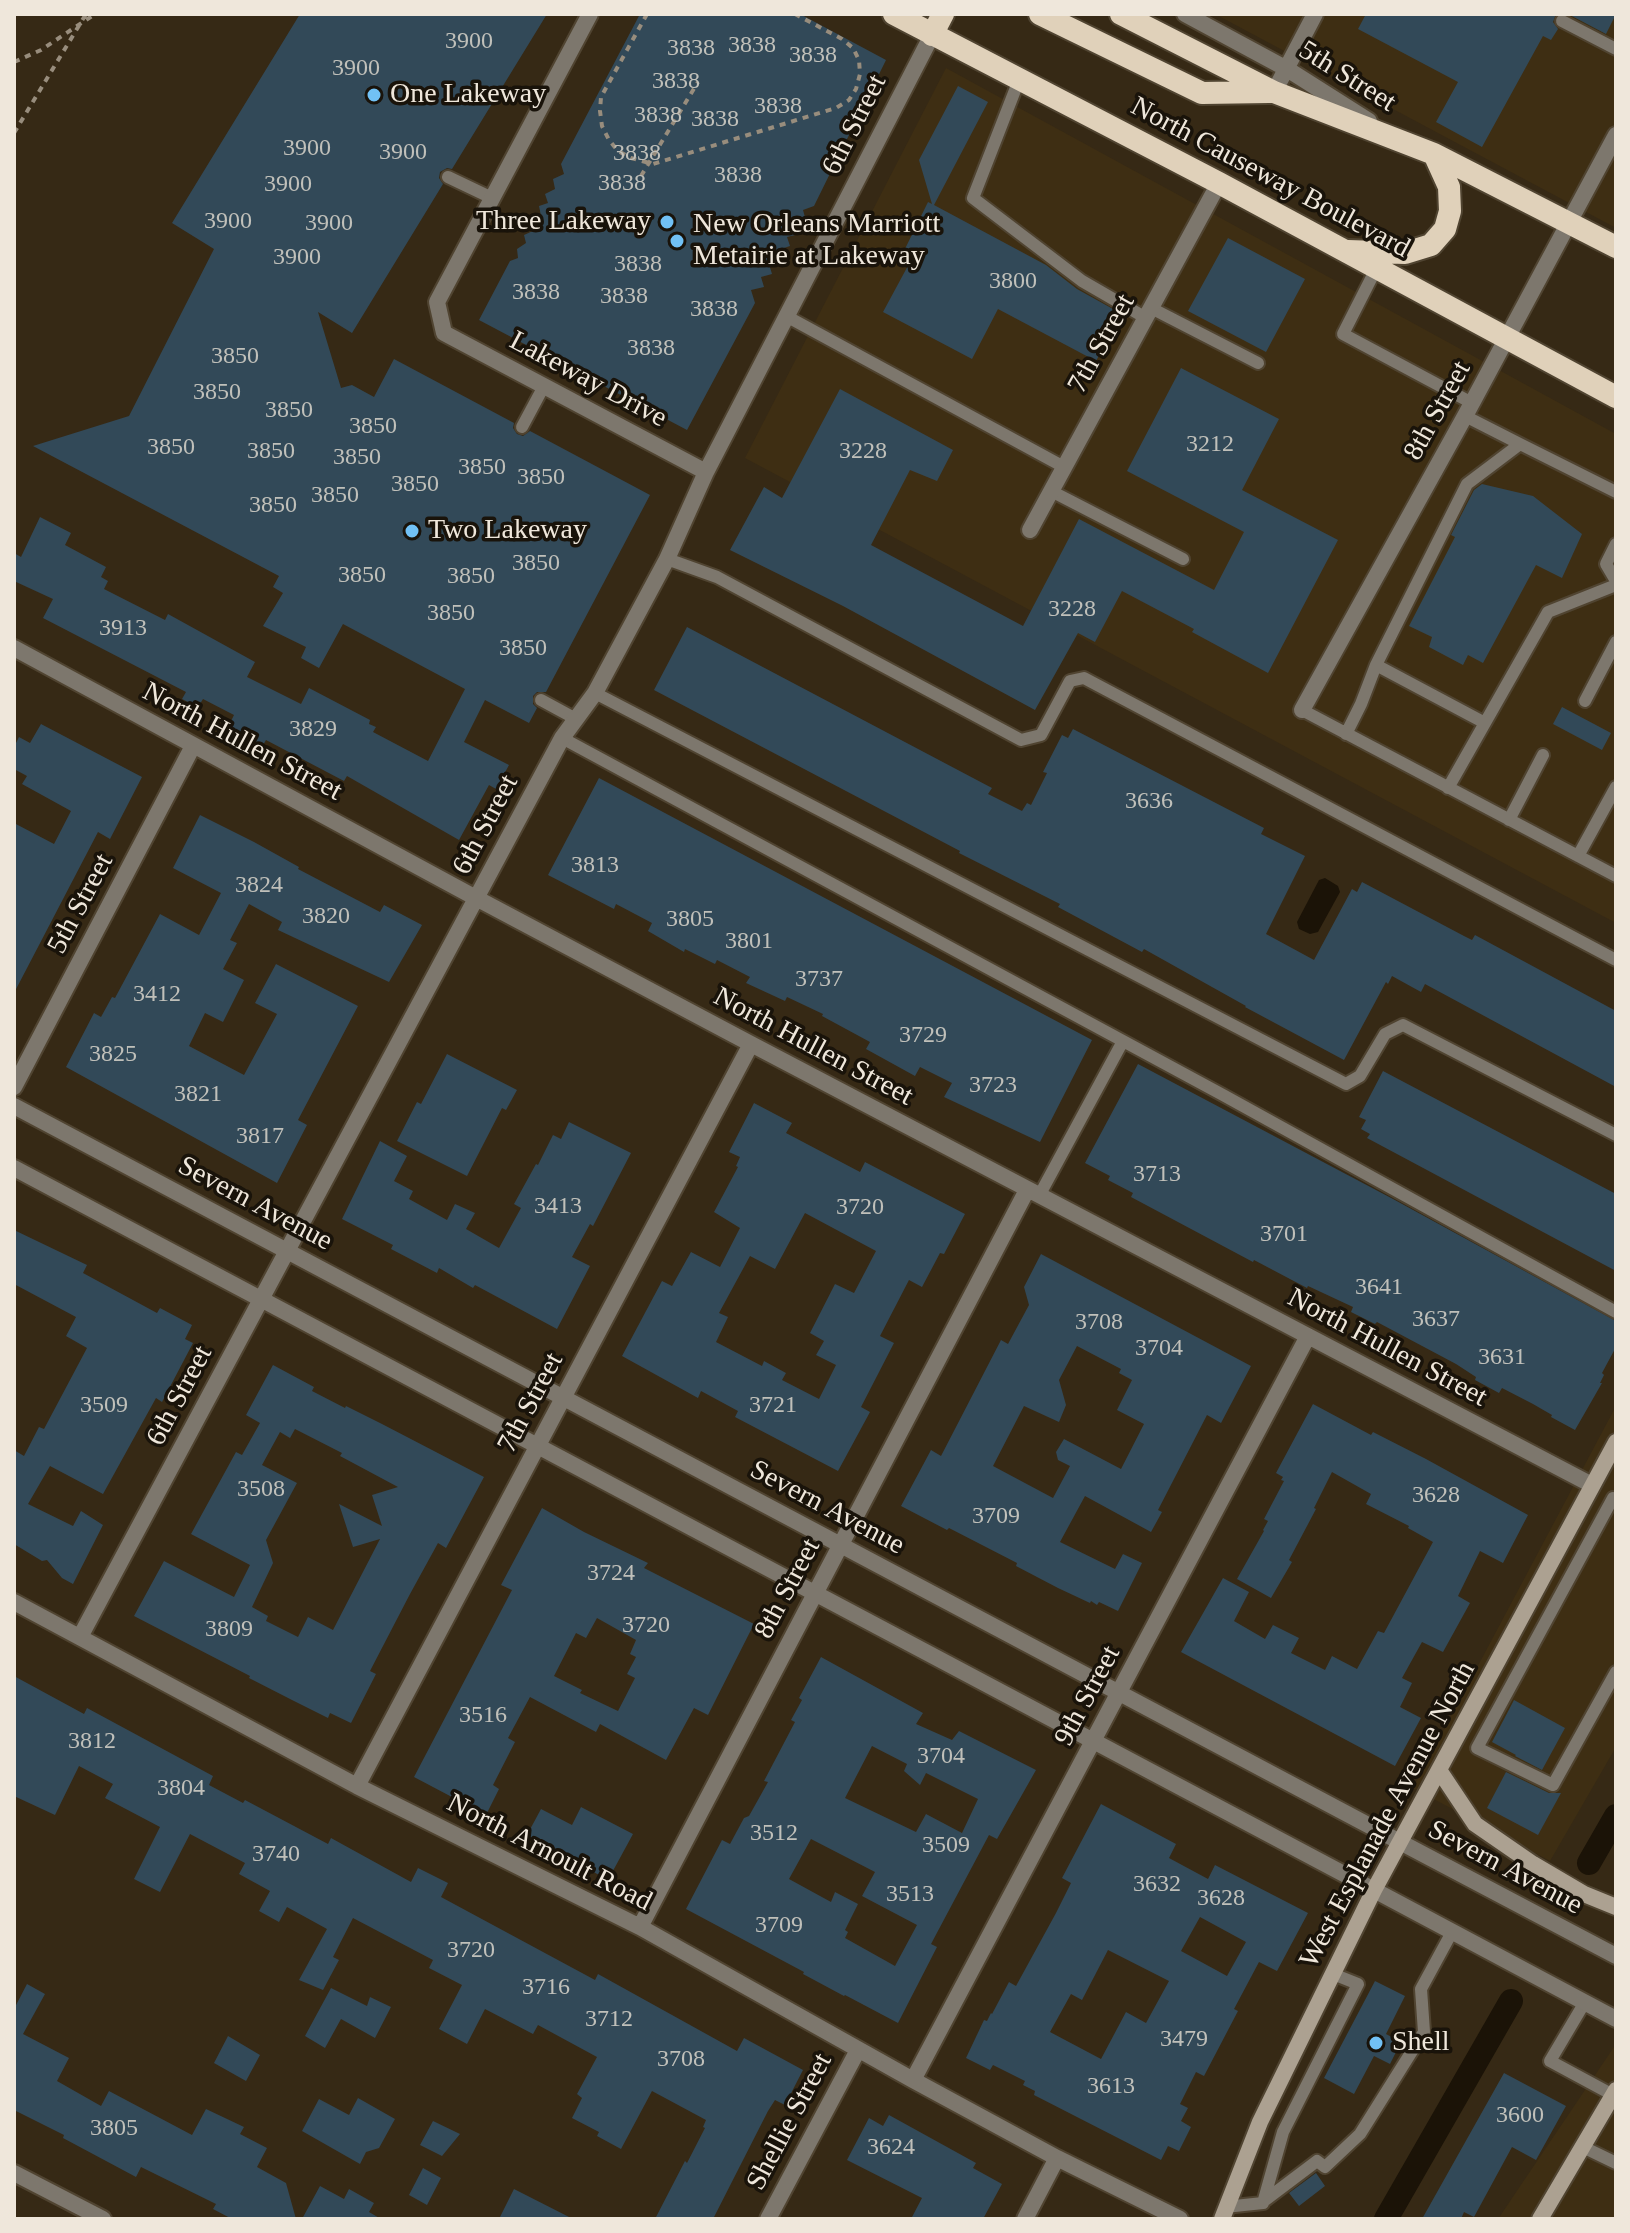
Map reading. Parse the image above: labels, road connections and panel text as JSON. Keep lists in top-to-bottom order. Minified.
{"streets":{"highway":["North Causeway Boulevard"],"main road":["West Esplanade Avenue North"],"street":["5th Street","6th Street","7th Street","Lakeway Drive","8th Street","North Hullen Street","Severn Avenue","9th Street","North Arnoult Road","Shellie Street"]},"crossings":[["5th Street","North Hullen Street"],["6th Street","North Causeway Boulevard"],["6th Street","Lakeway Drive"],["6th Street","North Hullen Street"],["6th Street","Severn Avenue"],["6th Street","North Arnoult Road"],["North Causeway Boulevard","7th Street"],["North Causeway Boulevard","8th Street"],["7th Street","North Hullen Street"],["7th Street","Severn Avenue"],["7th Street","North Arnoult Road"],["8th Street","North Hullen Street"],["8th Street","Severn Avenue"],["8th Street","North Arnoult Road"],["North Hullen Street","9th Street"],["North Hullen Street","West Esplanade Avenue North"],["Severn Avenue","9th Street"],["Severn Avenue","West Esplanade Avenue North"],["9th Street","North Arnoult Road"],["North Arnoult Road","Shellie Street"]],"places":["One Lakeway","Three Lakeway","New Orleans Marriott Metairie at Lakeway","Two Lakeway","Shell"],"house_numbers":["3900","3838","3838","3838","3900","3838","3838","3838","3838","3900","3900","3838","3838","3838","3900","3900","3900","3900","3838","3800","3838","3838","3838","3838","3850","3850","3850","3850","3212","3850","3850","3228","3850","3850","3850","3850","3850","3850","3850","3850","3850","3228","3850","3913","3850","3829","3636","3813","3824","3820","3805","3801","3737","3412","3729","3825","3723","3821","3817","3713","3413","3720","3701","3641","3637","3708","3704","3631","3509","3721","3508","3628","3709","3724","3720","3809","3516","3812","3704","3804","3512","3509","3740","3632","3513","3628","3709","3720","3716","3712","3479","3708","3613","3600","3805","3624"]}
